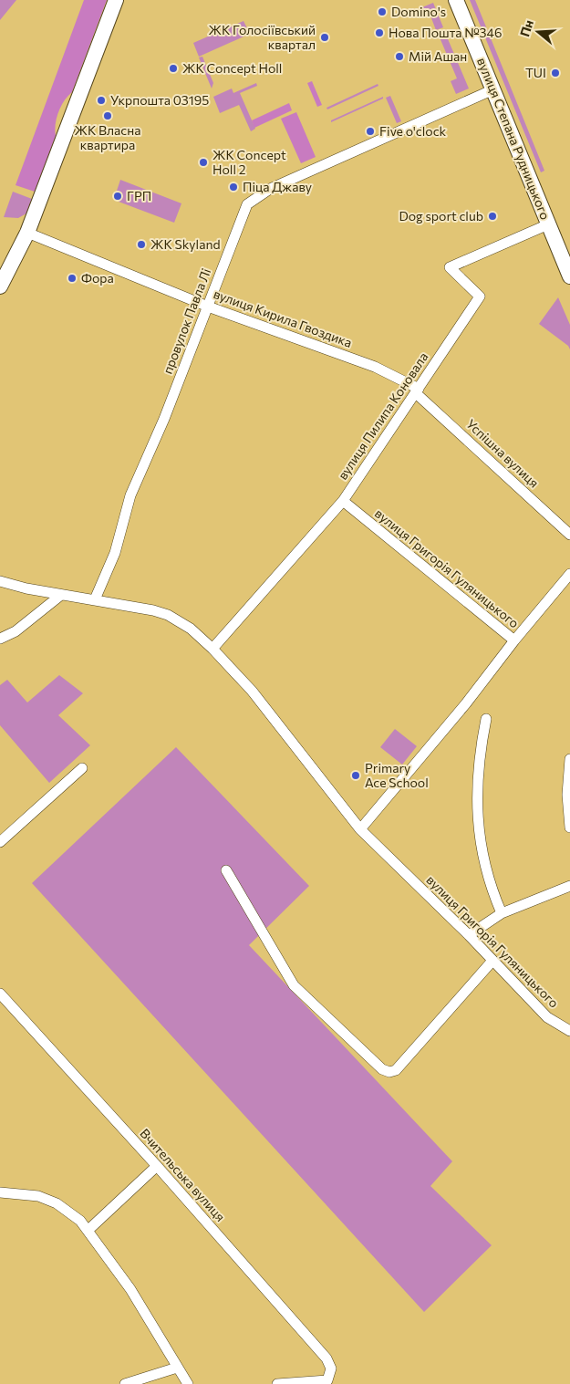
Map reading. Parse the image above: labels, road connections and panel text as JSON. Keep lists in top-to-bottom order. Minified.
{"streets":{"street":["вулиця Степана Рудницького","вулиця Кирила Гвоздика","провулок Павла Лі","вулиця Пилипа Коновала","Успішна вулиця","вулиця Григорія Гуляницького","Вчительська вулиця"]},"crossings":[["вулиця Степана Рудницького","провулок Павла Лі"],["вулиця Степана Рудницького","вулиця Пилипа Коновала"],["вулиця Кирила Гвоздика","провулок Павла Лі"],["вулиця Кирила Гвоздика","вулиця Пилипа Коновала"],["вулиця Кирила Гвоздика","Успішна вулиця"],["провулок Павла Лі","вулиця Григорія Гуляницького"],["вулиця Пилипа Коновала","Успішна вулиця"],["вулиця Пилипа Коновала","вулиця Григорія Гуляницького"]],"places":["Domino's","Нова Пошта №346","ЖК Голосіївський квартал","Мій Ашан","ЖК Concept Holl","TUI","Укрпошта 03195","ЖК Власна квартира","Five o'clock","ЖК Concept Holl 2","Піца Джаву","ГРП","Dog sport club","ЖК Skyland","Фора","Primary Ace School"],"north":"left"}
